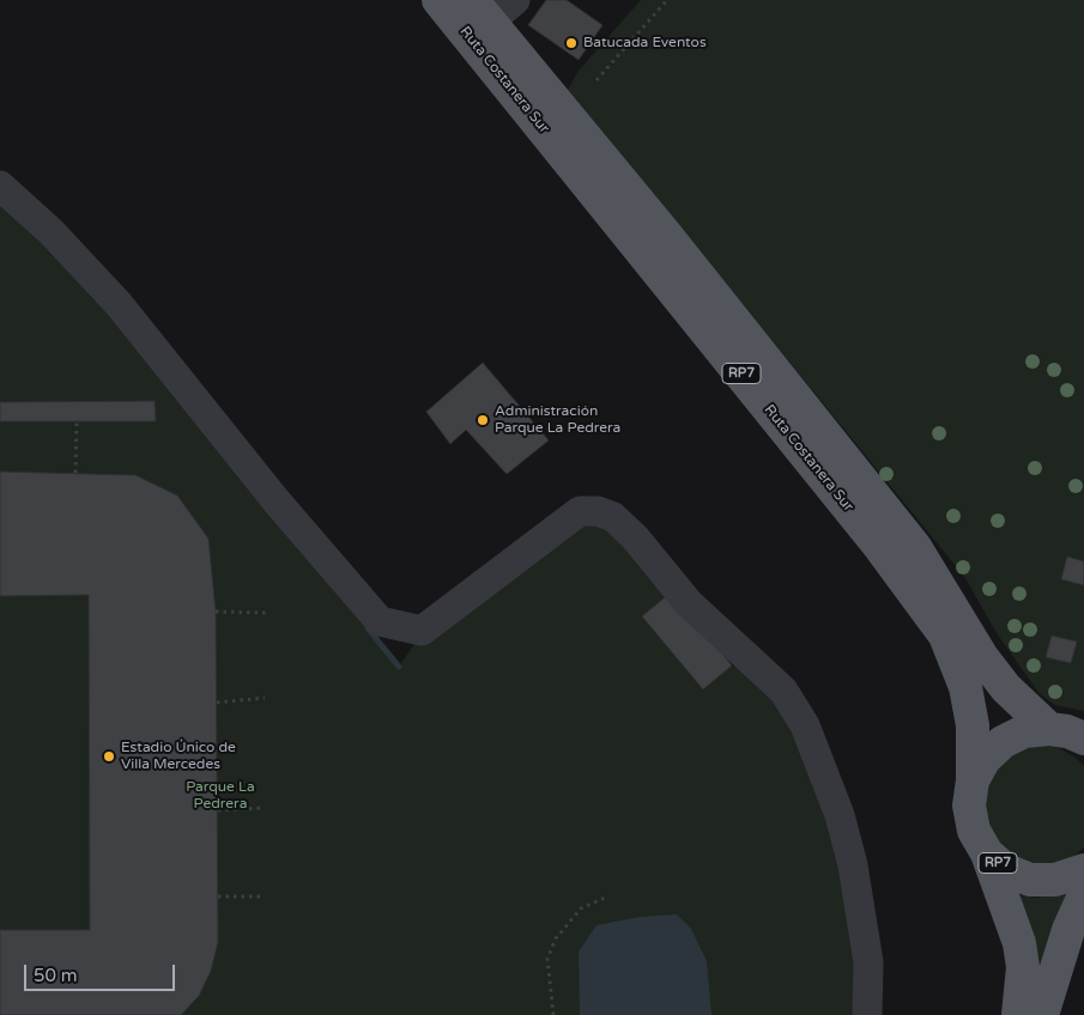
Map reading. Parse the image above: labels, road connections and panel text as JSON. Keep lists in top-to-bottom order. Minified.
{"streets":{"main road":["Ruta Costanera Sur","RP7"]},"parks":["Parque La Pedrera"],"places":["Batucada Eventos","Administración Parque La Pedrera","Estadio Único de Villa Mercedes"],"scale_bar":"50 m"}
